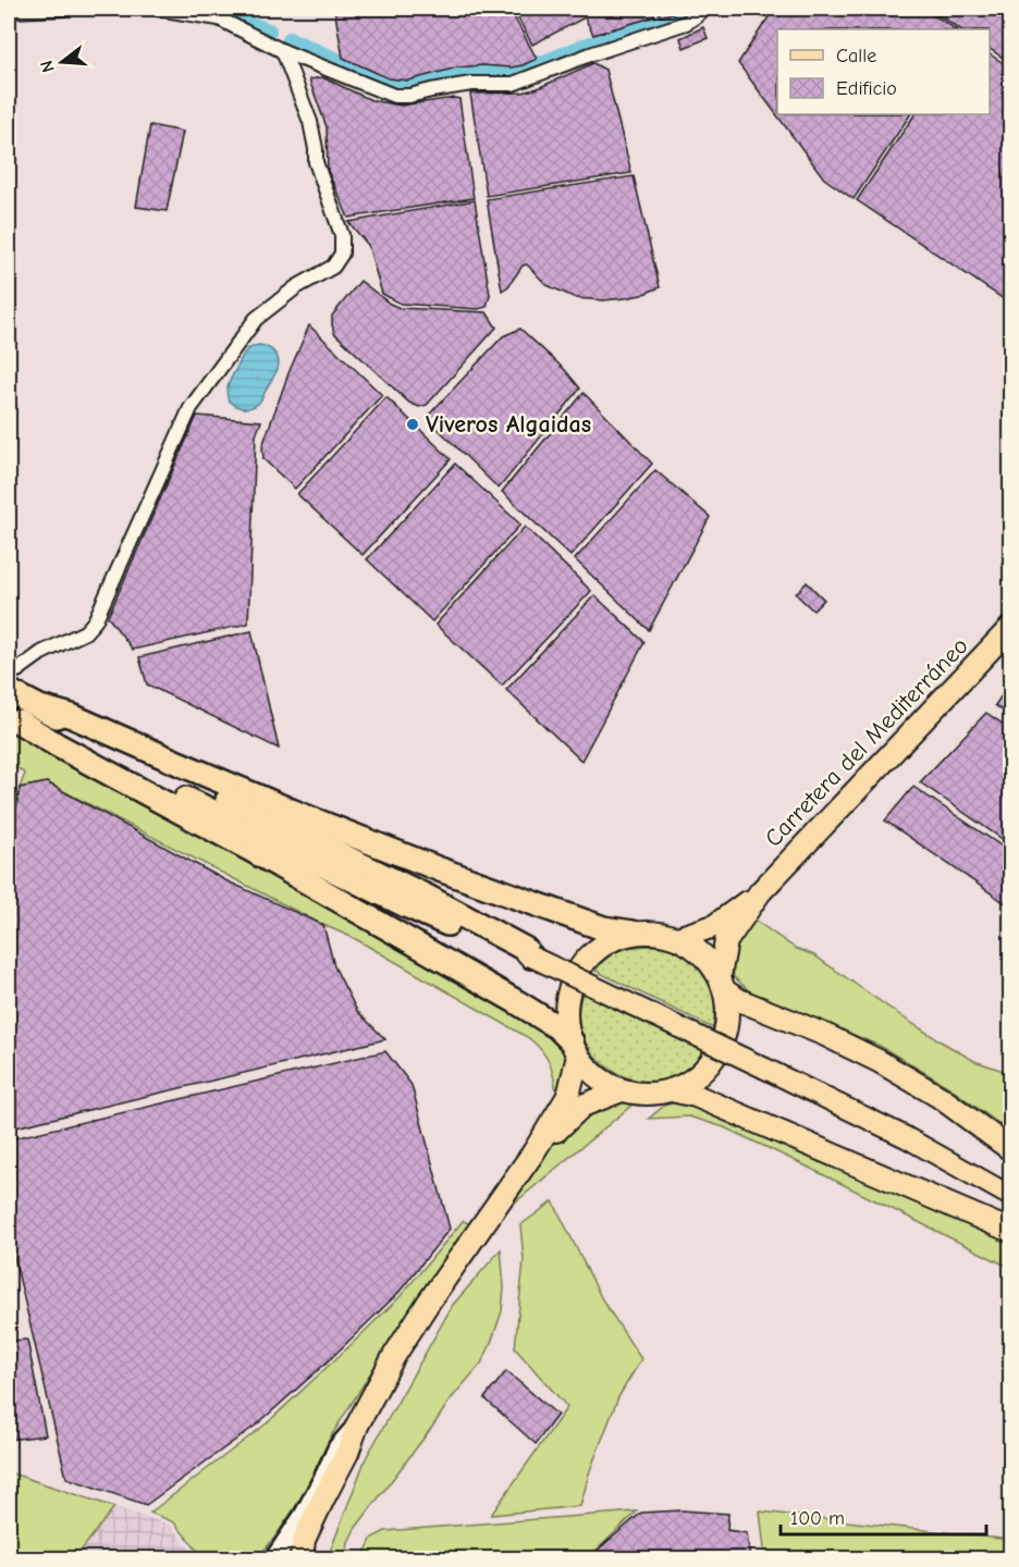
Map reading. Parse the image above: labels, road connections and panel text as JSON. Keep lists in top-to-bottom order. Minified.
{"streets":{"highway":["Carretera del Mediterráneo"]},"places":["Viveros Algaidas"],"legend":["Calle","Edificio"],"scale_bar":"100 m","north":"left"}
